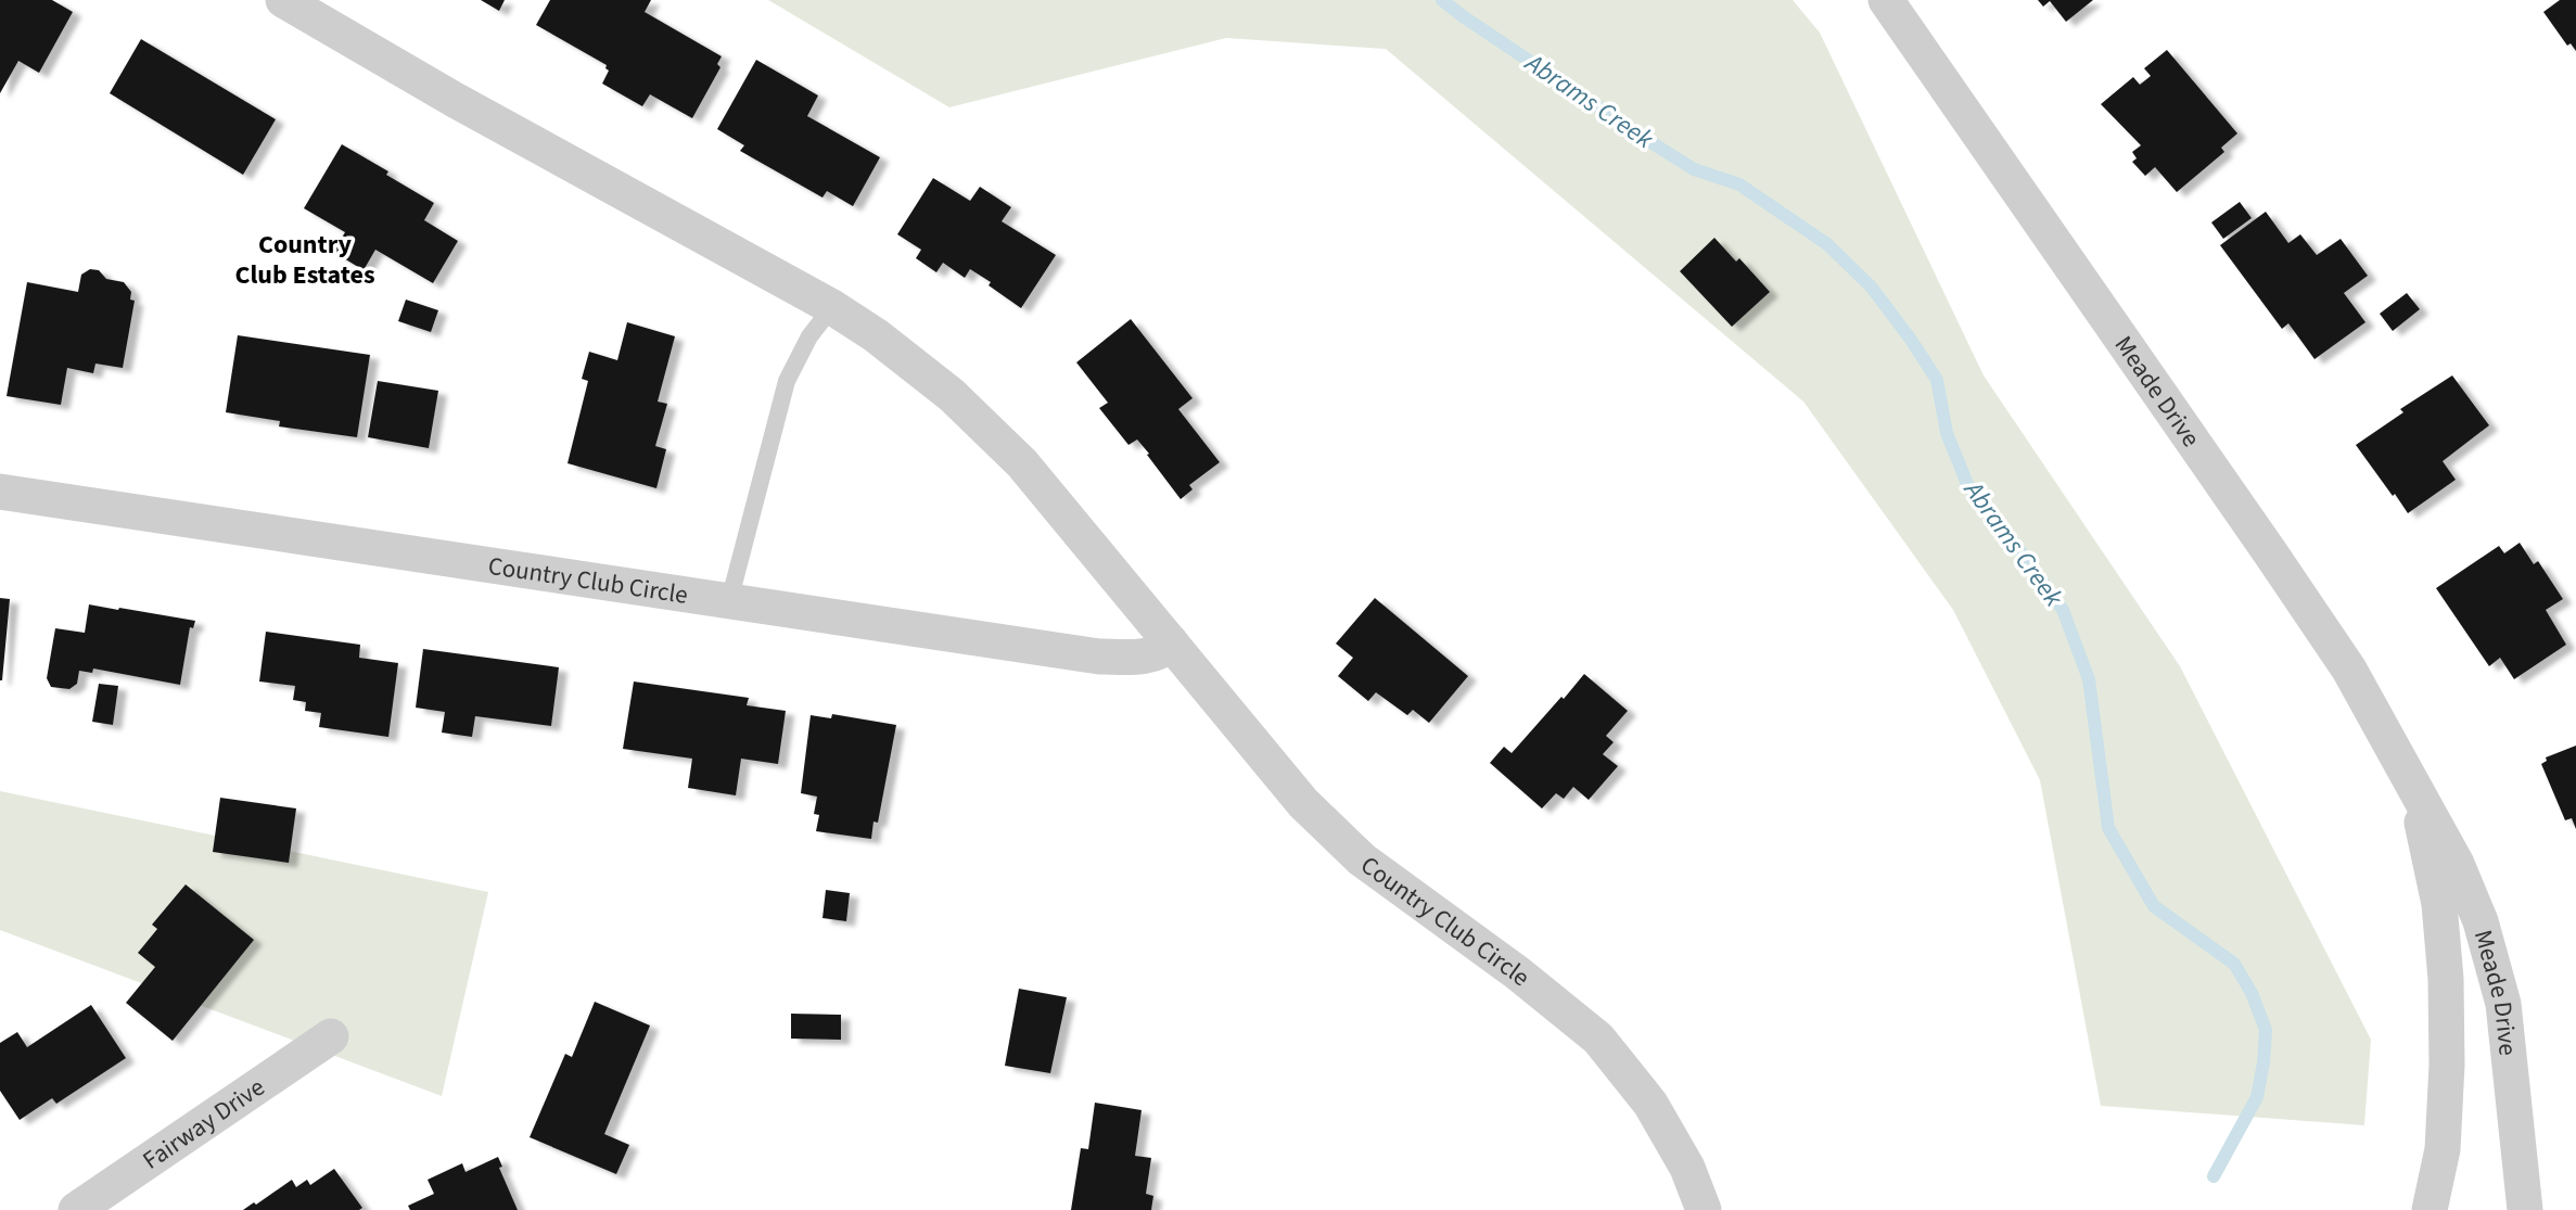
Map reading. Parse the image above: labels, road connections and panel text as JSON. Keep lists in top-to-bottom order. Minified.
{"streets":{"street":["Meade Drive","Country Club Circle","Fairway Drive"]},"districts":["Country Club Estates"],"water":["Abrams Creek"]}
